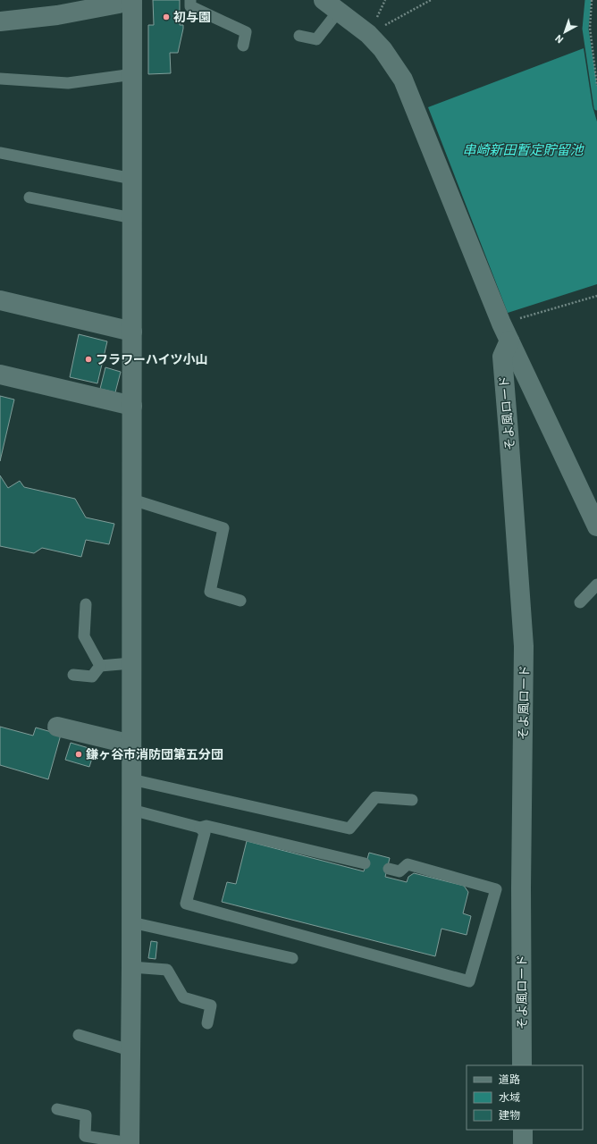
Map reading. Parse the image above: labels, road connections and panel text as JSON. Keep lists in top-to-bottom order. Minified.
{"streets":{"street":["そよ風ロード"]},"water":["串崎新田暫定貯留池"],"places":["初与園","フラワーハイツ小山","鎌ヶ谷市消防団第五分団"],"legend":["道路","水域","建物"],"north":"bottom left"}
